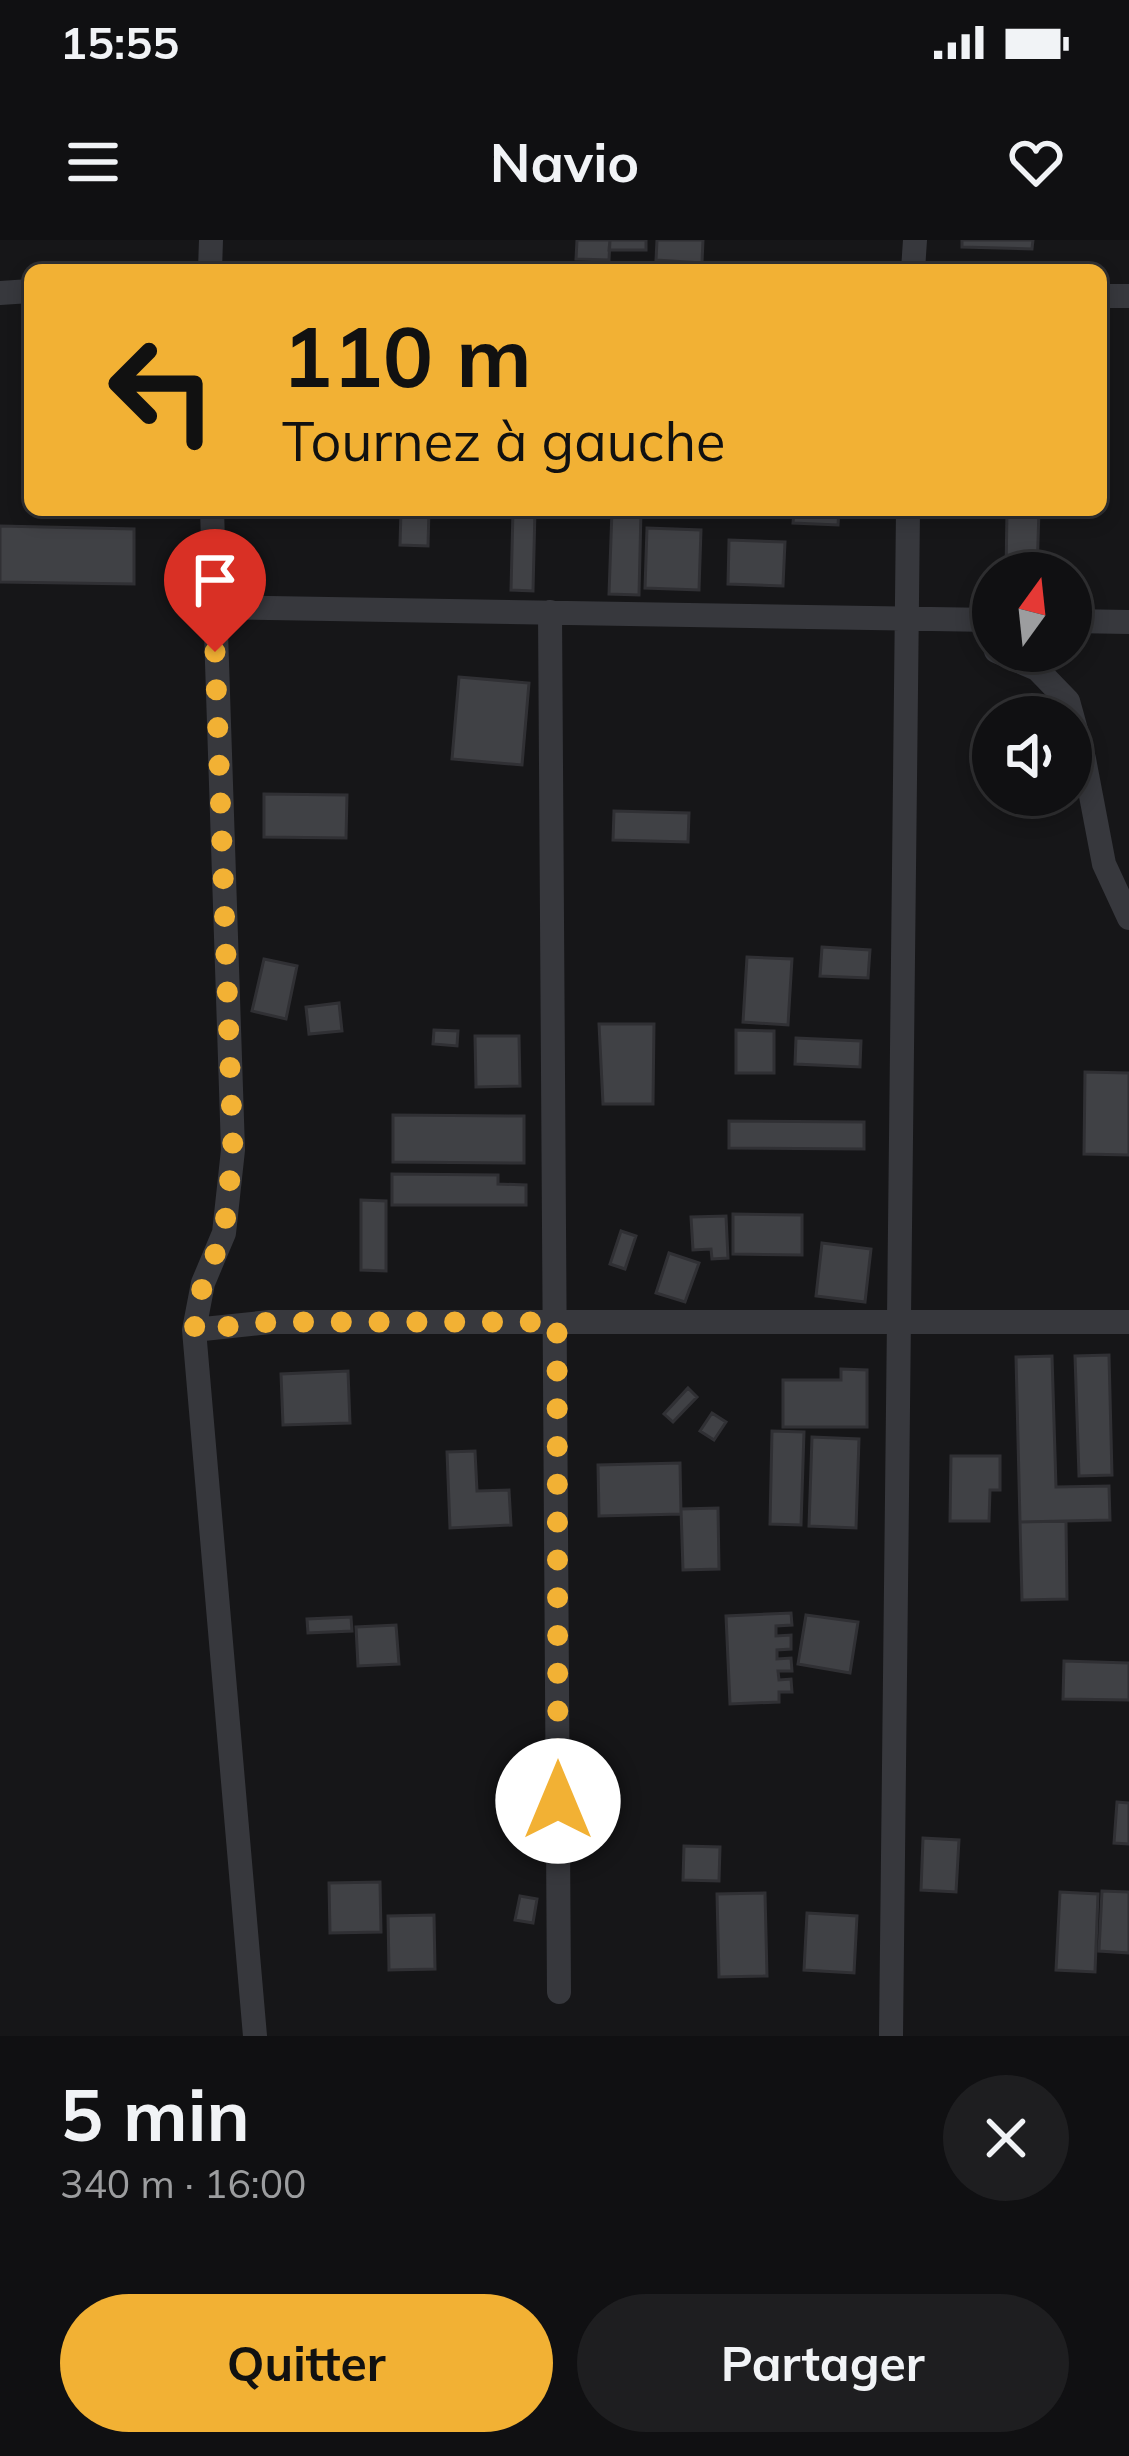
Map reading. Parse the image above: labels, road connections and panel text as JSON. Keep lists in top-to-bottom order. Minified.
{"north":"top","page":{"status":"15:55","header":"Navio","turn":["110 m","Tournez à gauche"],"heading":["5 min","340 m · 16:00"],"buttons":["Quitter","Partager"]}}
